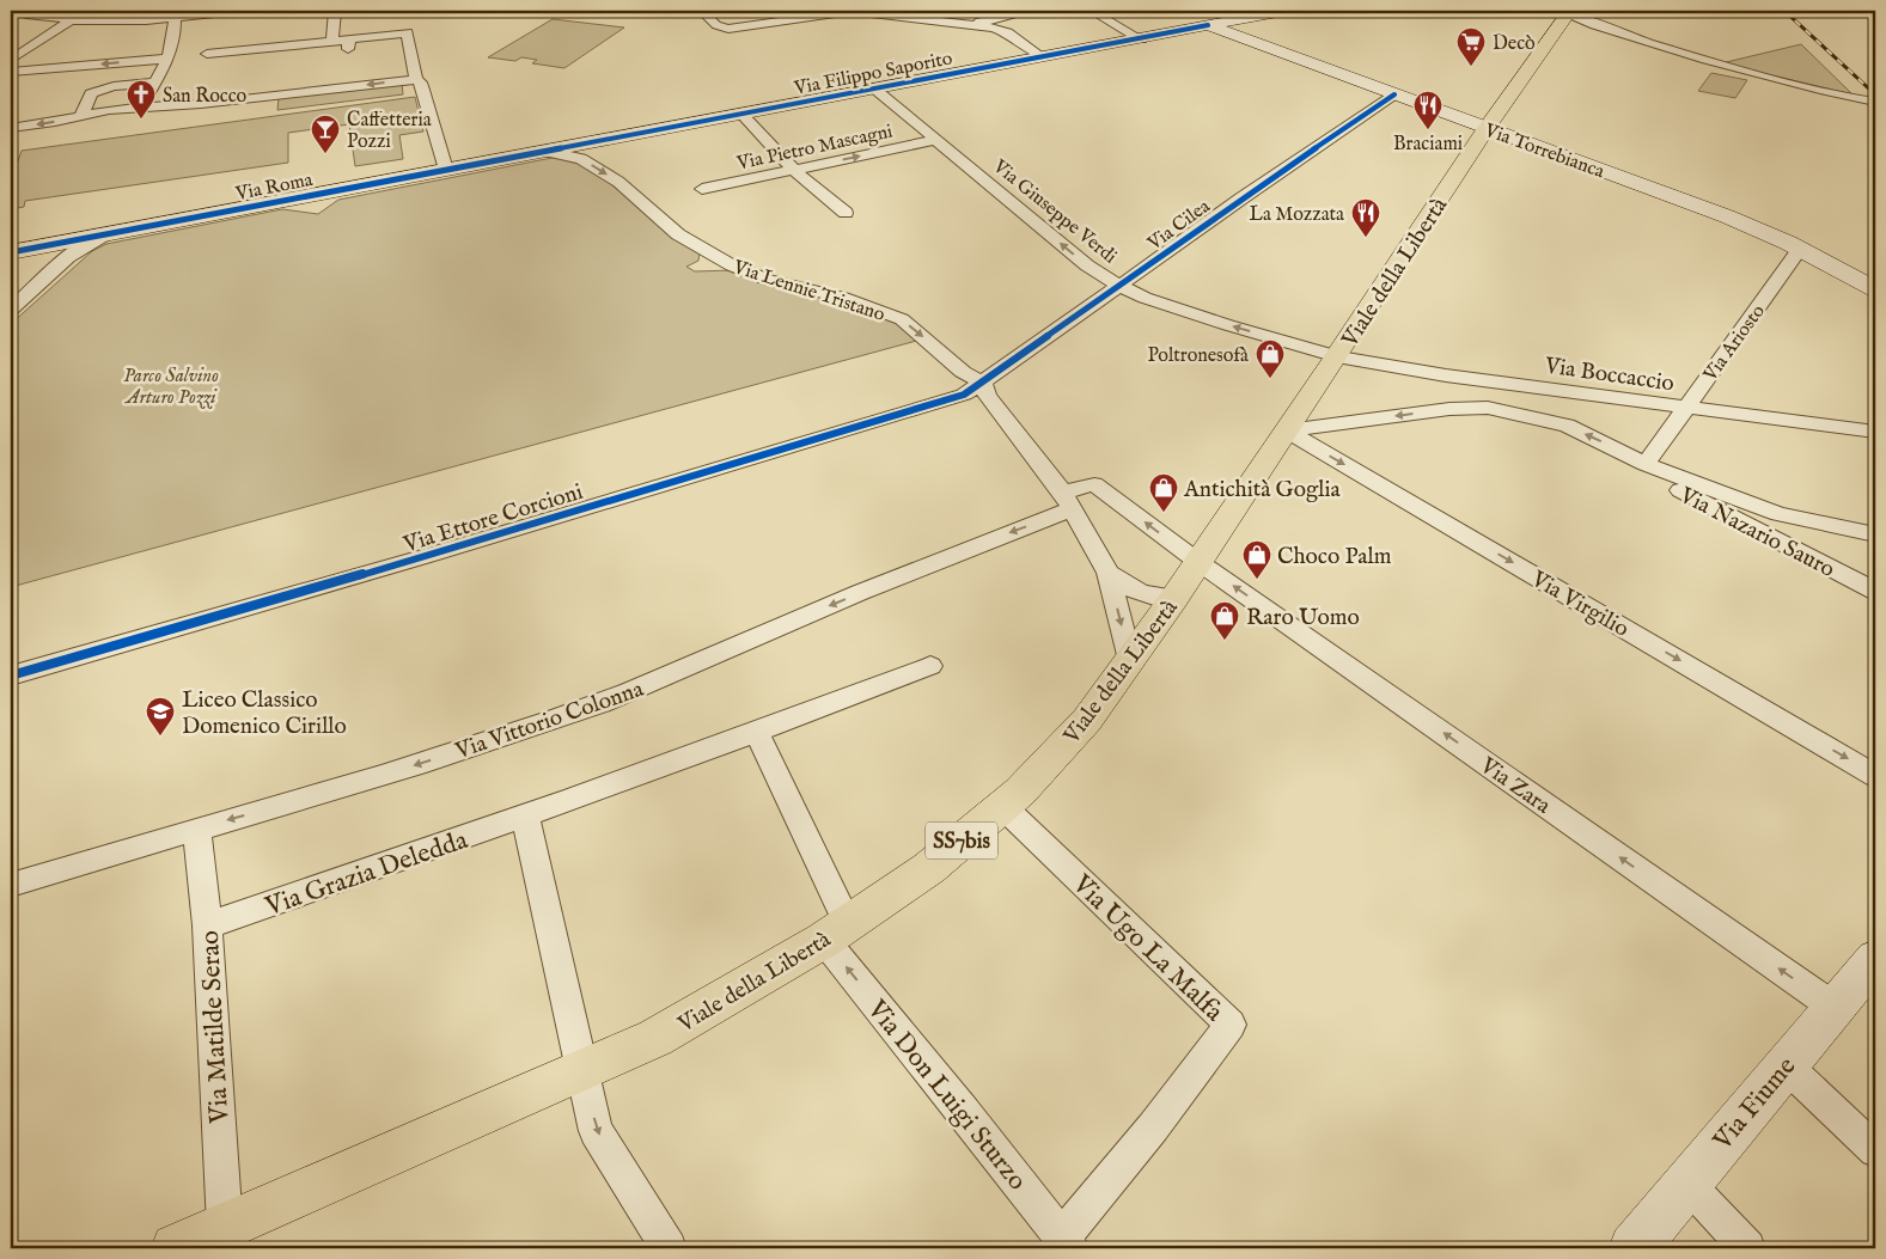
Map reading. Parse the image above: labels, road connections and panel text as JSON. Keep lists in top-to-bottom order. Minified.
{"streets":{"main road":["Viale della Libertà","SS7bis"],"street":["Via Filippo Saporito","Via Pietro Mascagni","Via Torrebianca","Via Roma","Via Giuseppe Verdi","Via Cilea","Via Lennie Tristano","Via Ariosto","Via Boccaccio","Via Ettore Corcioni","Via Nazario Sauro","Via Virgilio","Via Vittorio Colonna","Via Zara","Via Grazia Deledda","Via Ugo La Malfa","Via Matilde Serao","Via Don Luigi Sturzo","Via Fiume"]},"crossings":[["Via Filippo Saporito","Via Torrebianca"],["Via Filippo Saporito","Via Roma"],["Via Filippo Saporito","Via Giuseppe Verdi"],["Via Filippo Saporito","Via Lennie Tristano"],["Via Pietro Mascagni","Via Giuseppe Verdi"],["Via Torrebianca","Via Cilea"],["Via Torrebianca","Viale della Libertà"],["Via Torrebianca","Via Ariosto"],["Via Roma","Via Lennie Tristano"],["Via Giuseppe Verdi","Via Cilea"],["Via Giuseppe Verdi","Viale della Libertà"],["Via Giuseppe Verdi","Via Boccaccio"],["Via Cilea","Via Lennie Tristano"],["Via Cilea","Via Ettore Corcioni"],["Viale della Libertà","Via Lennie Tristano"],["Viale della Libertà","Via Boccaccio"],["Viale della Libertà","Via Virgilio"],["Viale della Libertà","Via Vittorio Colonna"],["Viale della Libertà","Via Zara"],["Viale della Libertà","Via Ugo La Malfa"],["Viale della Libertà","Via Matilde Serao"],["Viale della Libertà","Via Don Luigi Sturzo"],["Via Lennie Tristano","Via Ettore Corcioni"],["Via Lennie Tristano","Via Vittorio Colonna"],["Via Ariosto","Via Boccaccio"],["Via Ariosto","Via Nazario Sauro"],["Via Vittorio Colonna","Via Zara"],["Via Vittorio Colonna","Via Matilde Serao"],["Via Zara","Via Fiume"],["Via Grazia Deledda","Via Matilde Serao"],["Via Ugo La Malfa","Via Don Luigi Sturzo"]],"one_way":["Via Giuseppe Verdi","Via Vittorio Colonna","Via Zara","Via Don Luigi Sturzo"],"parks":["Parco Salvino Arturo Pozzi"],"places":{"supermarket":["Decò"],"church":["San Rocco"],"restaurant":["Braciami","La Mozzata"],"bar":["Caffetteria Pozzi"],"shop":["Poltronesofà","Antichità Goglia","Choco Palm","Raro Uomo"],"school or university":["Liceo Classico Domenico Cirillo"]}}
